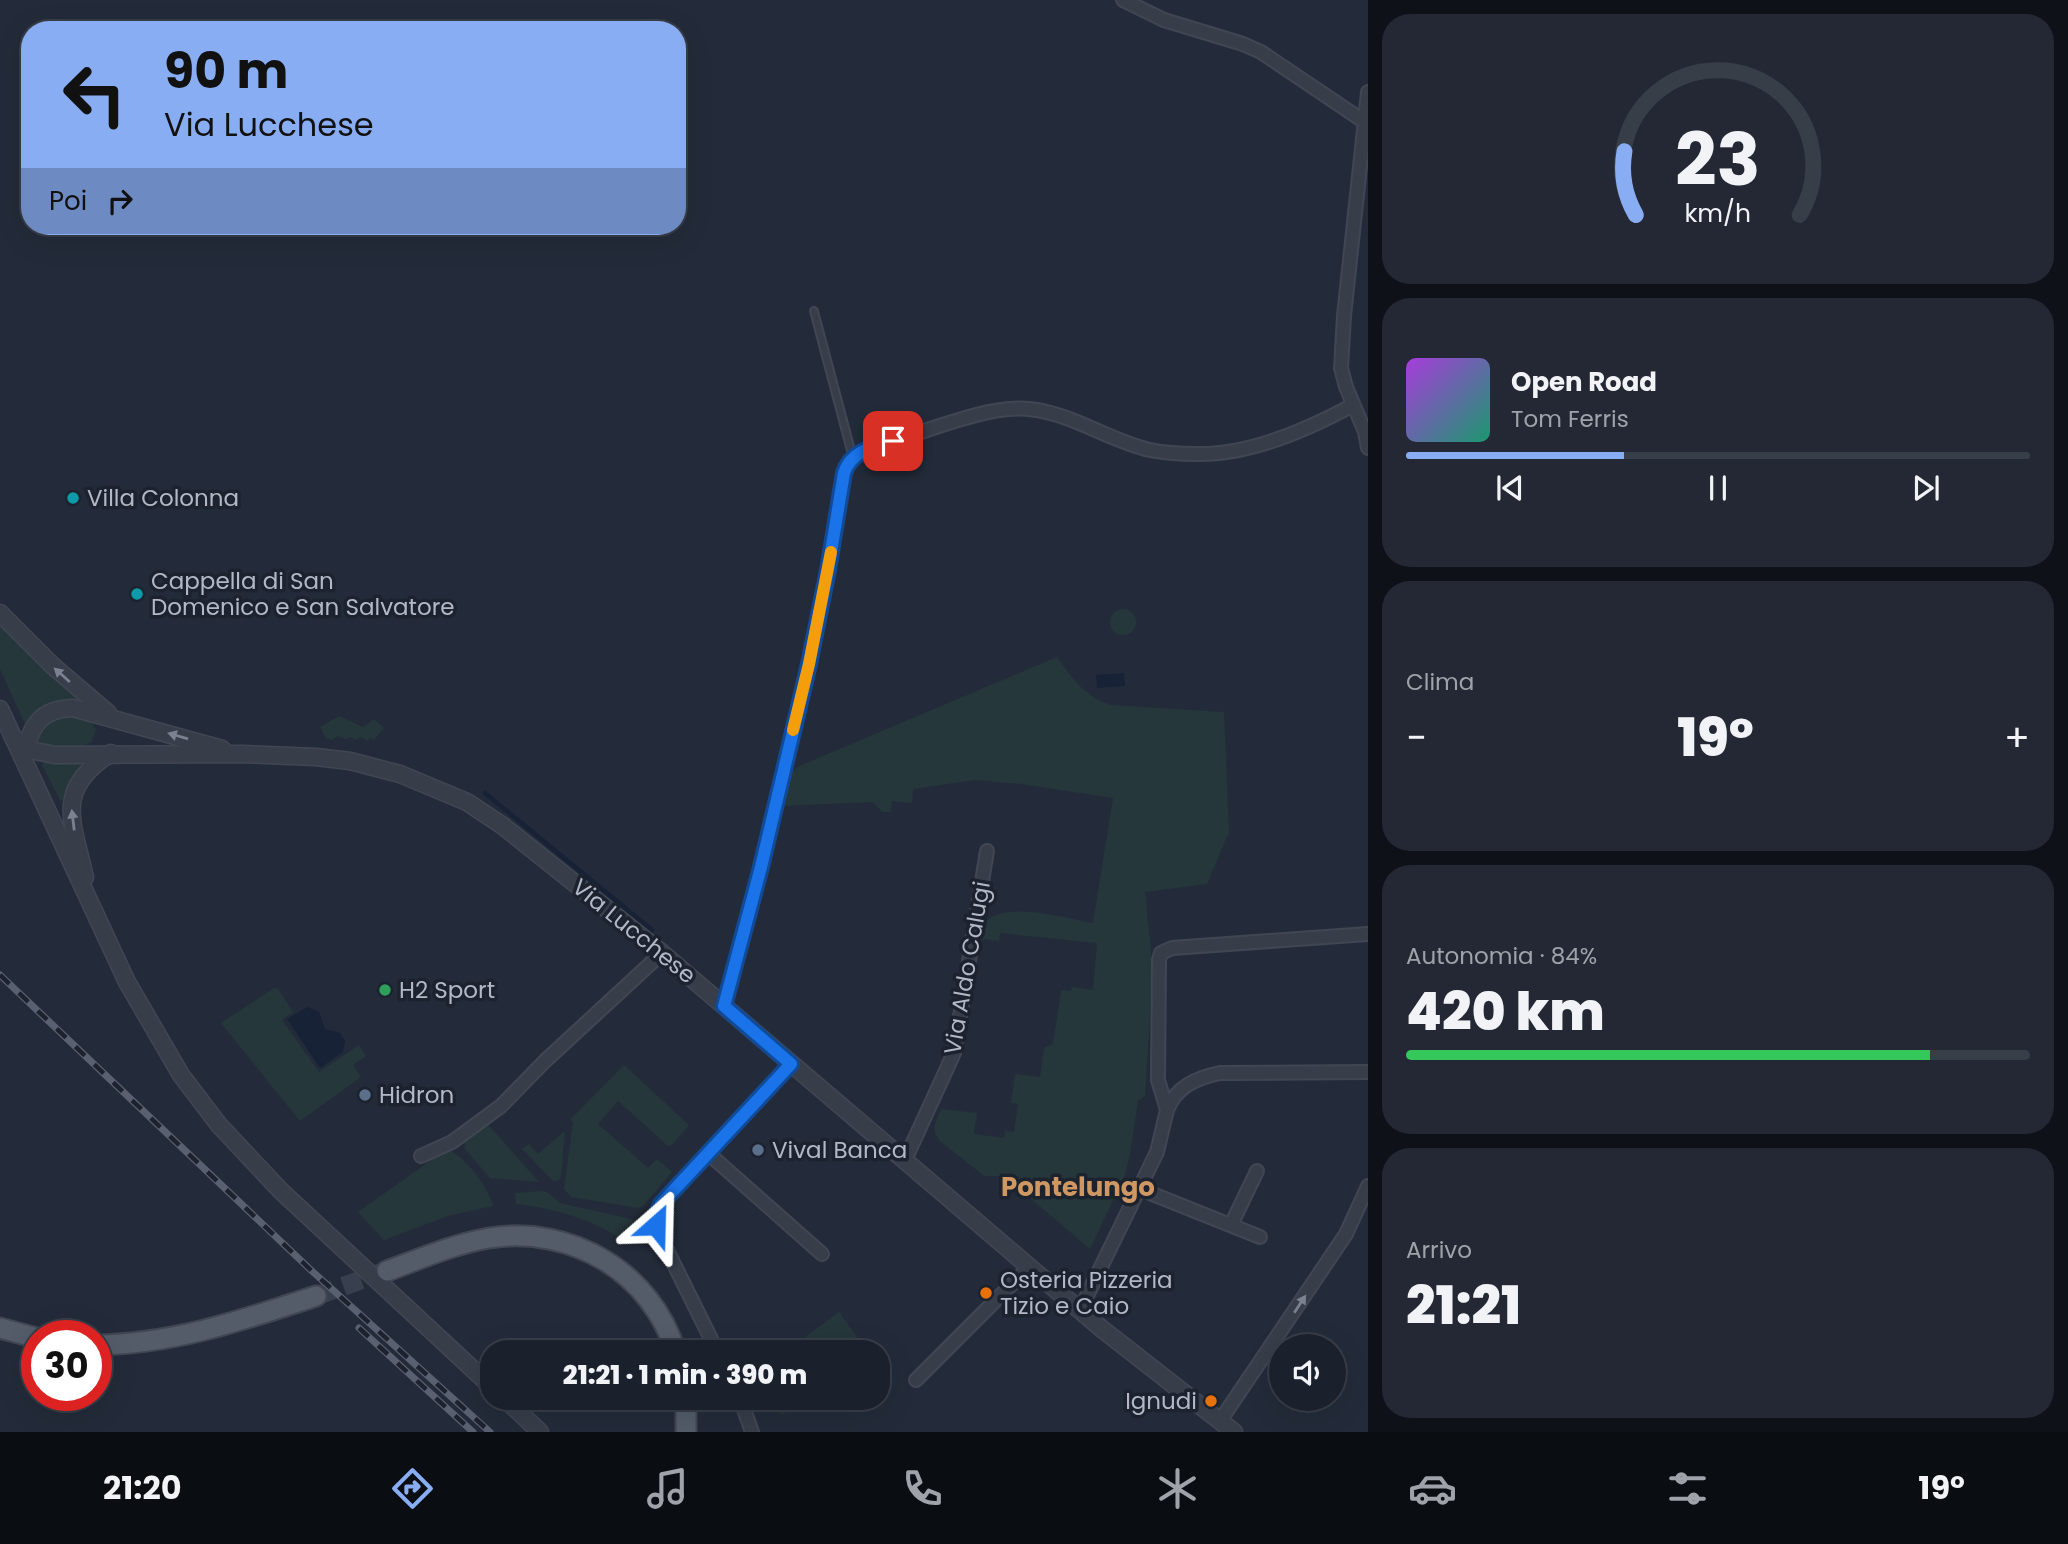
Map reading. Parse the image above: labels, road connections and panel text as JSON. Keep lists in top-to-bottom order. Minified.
{"streets":{"street":["Via Lucchese","Via Aldo Calugi"]},"crossings":[["Via Lucchese","Via Aldo Calugi"]],"districts":["Pontelungo"],"places":["Villa Colonna","Cappella di San Domenico e San Salvatore","H2 Sport","Hidron","Vival Banca","Osteria Pizzeria Tizio e Caio","Ignudi"],"page":{"turn":["90 m","Via Lucchese"],"then":"Poi","song":["Open Road","Tom Ferris"],"tile":["Clima",["Autonomia · 84%","420 km"],["Arrivo","21:21"]],"heat":["−","19°","+"],"limit":"30","trip":"21:21 · 1 min · 390 m","tabs":["21:20","19°"],"gauge":["23","km/h"]}}
